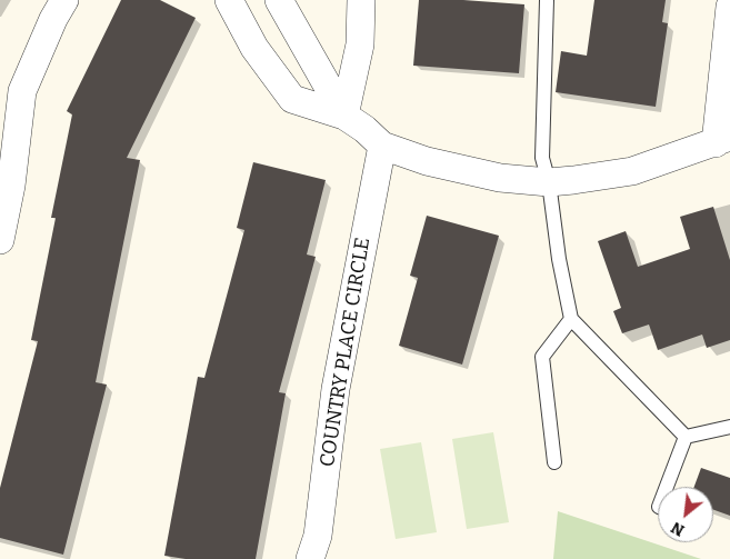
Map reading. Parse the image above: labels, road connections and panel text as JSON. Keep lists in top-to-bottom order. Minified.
{"streets":{"street":["COUNTRY PLACE CIRCLE"]},"north":"bottom left"}
